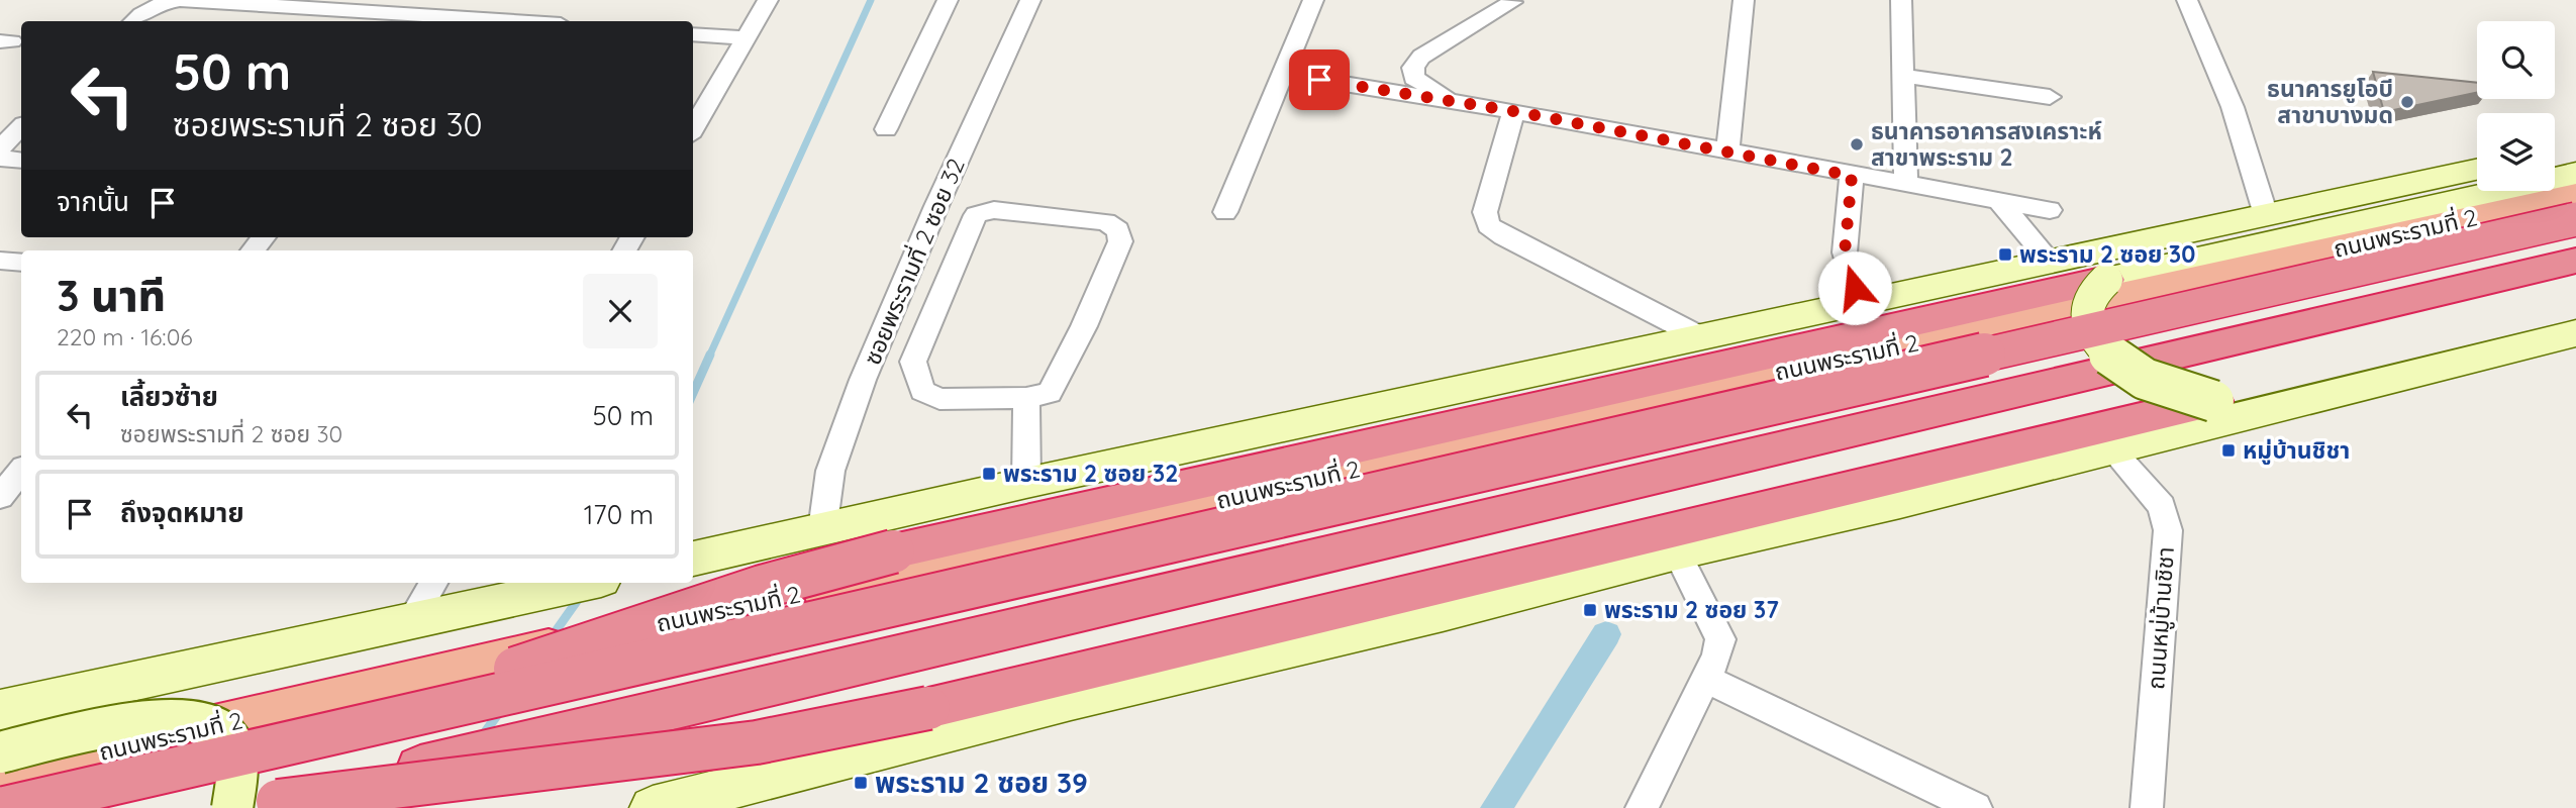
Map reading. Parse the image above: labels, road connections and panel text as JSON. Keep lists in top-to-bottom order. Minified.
{"streets":{"highway":["ถนนพระรามที่ 2"],"street":["ซอยพระรามที่ 2 ซอย 32","ถนนหมู่บ้านชิชา"]},"crossings":[["ถนนพระรามที่ 2","ซอยพระรามที่ 2 ซอย 32"]],"places":{"other":["ธนาคารยูโอบี สาขาบางมด","ธนาคารอาคารสงเคราะห์ สาขาพระราม 2"],"transit":["พระราม 2 ซอย 30","หมู่บ้านชิชา","พระราม 2 ซอย 32","พระราม 2 ซอย 37","พระราม 2 ซอย 39"]},"page":{"turn":["50 m","ซอยพระรามที่ 2 ซอย 30"],"then":"จากนั้น","heading":["3 นาที","220 m · 16:06"],"list":[{"name":"เลี้ยวซ้าย","note":"ซอยพระรามที่ 2 ซอย 30","value":"50 m"},{"name":"ถึงจุดหมาย","value":"170 m"}]}}
